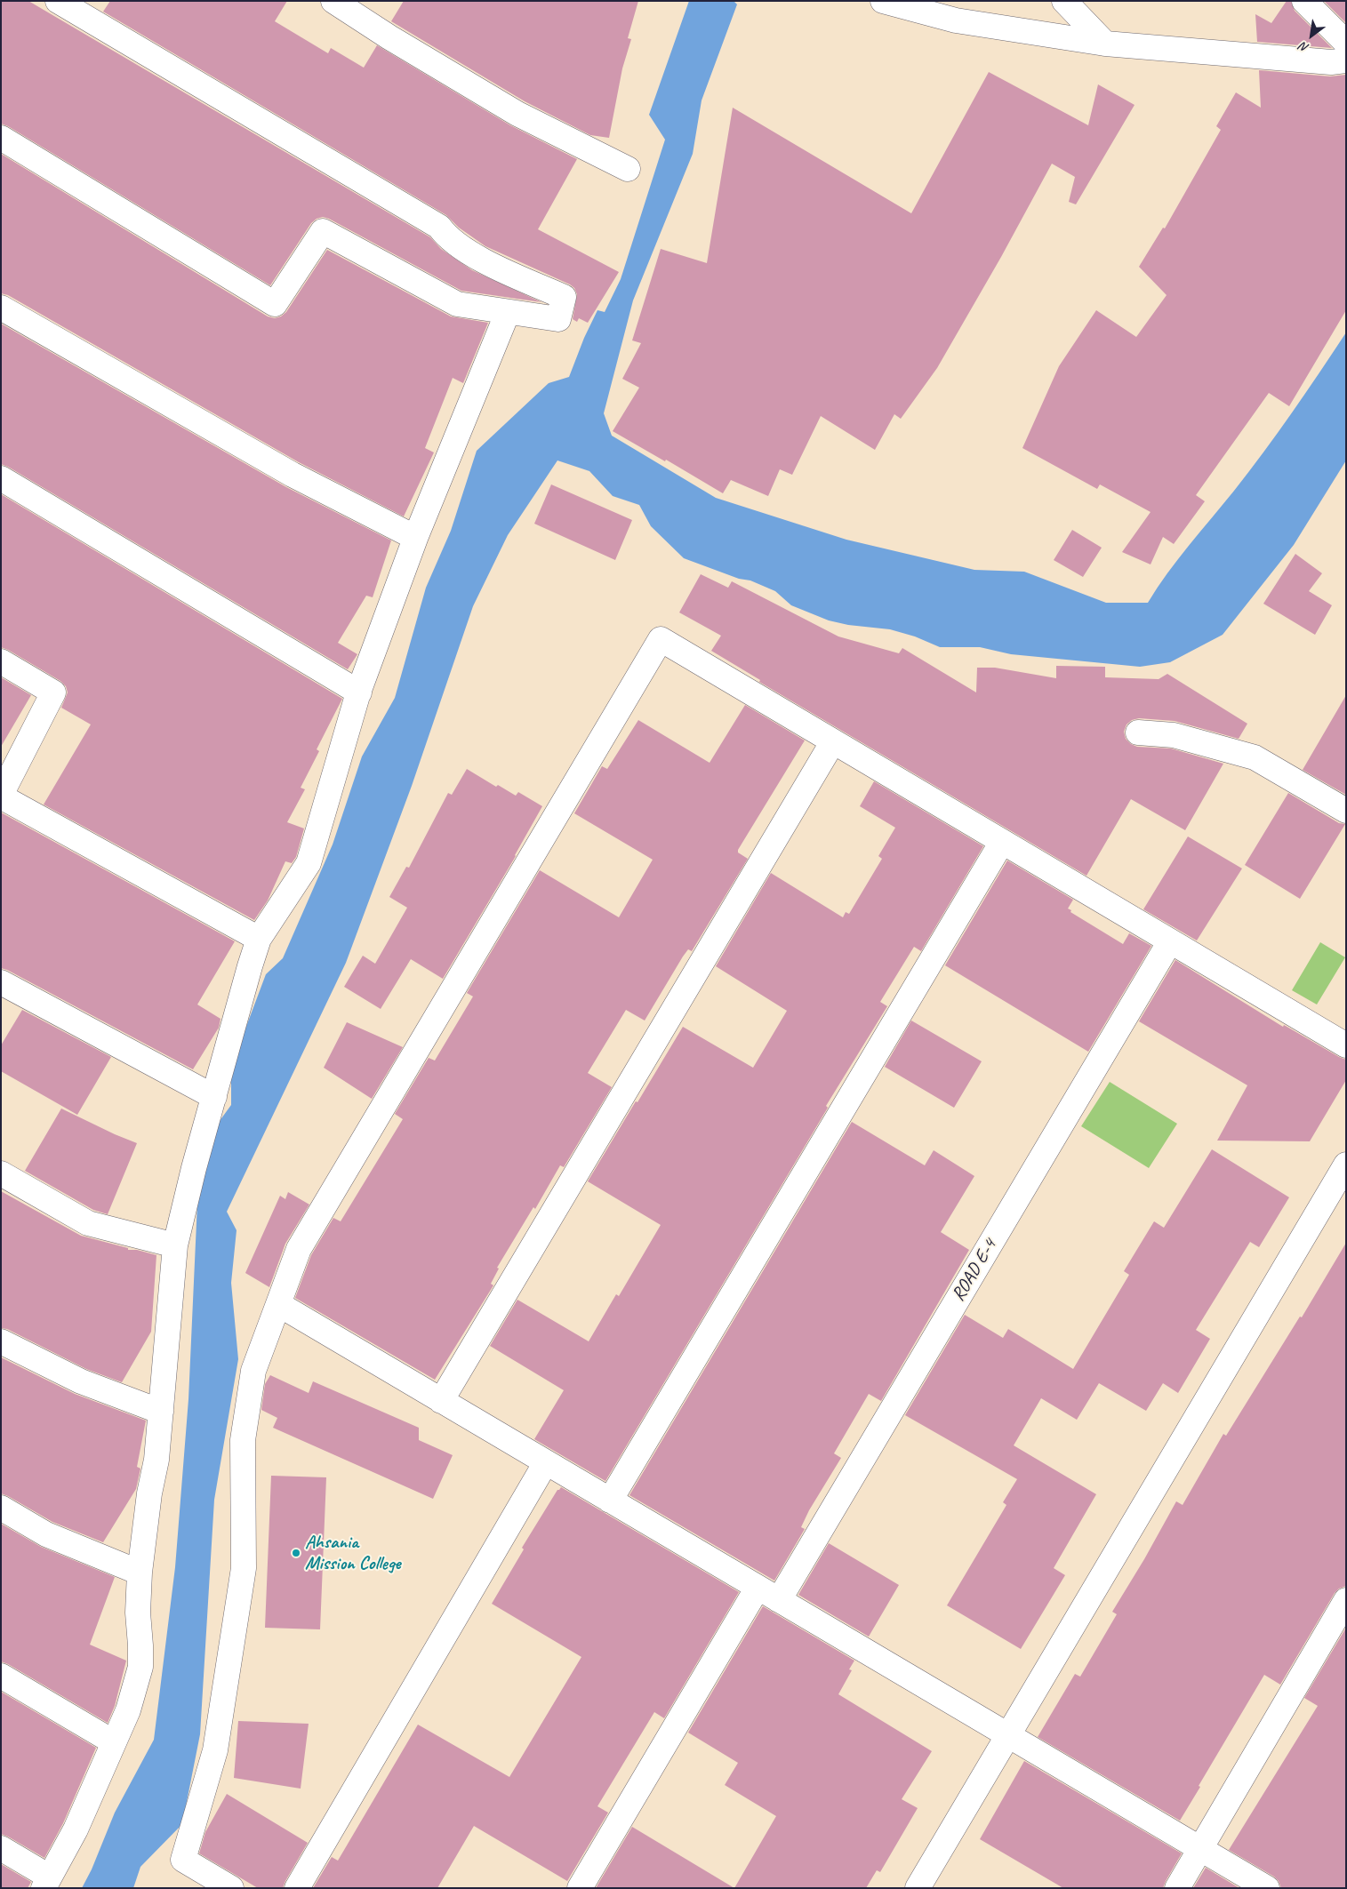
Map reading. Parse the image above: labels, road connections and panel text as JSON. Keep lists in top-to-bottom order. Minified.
{"streets":{"street":["ROAD E-4"]},"places":["Ahsania Mission College"],"north":"bottom left"}
